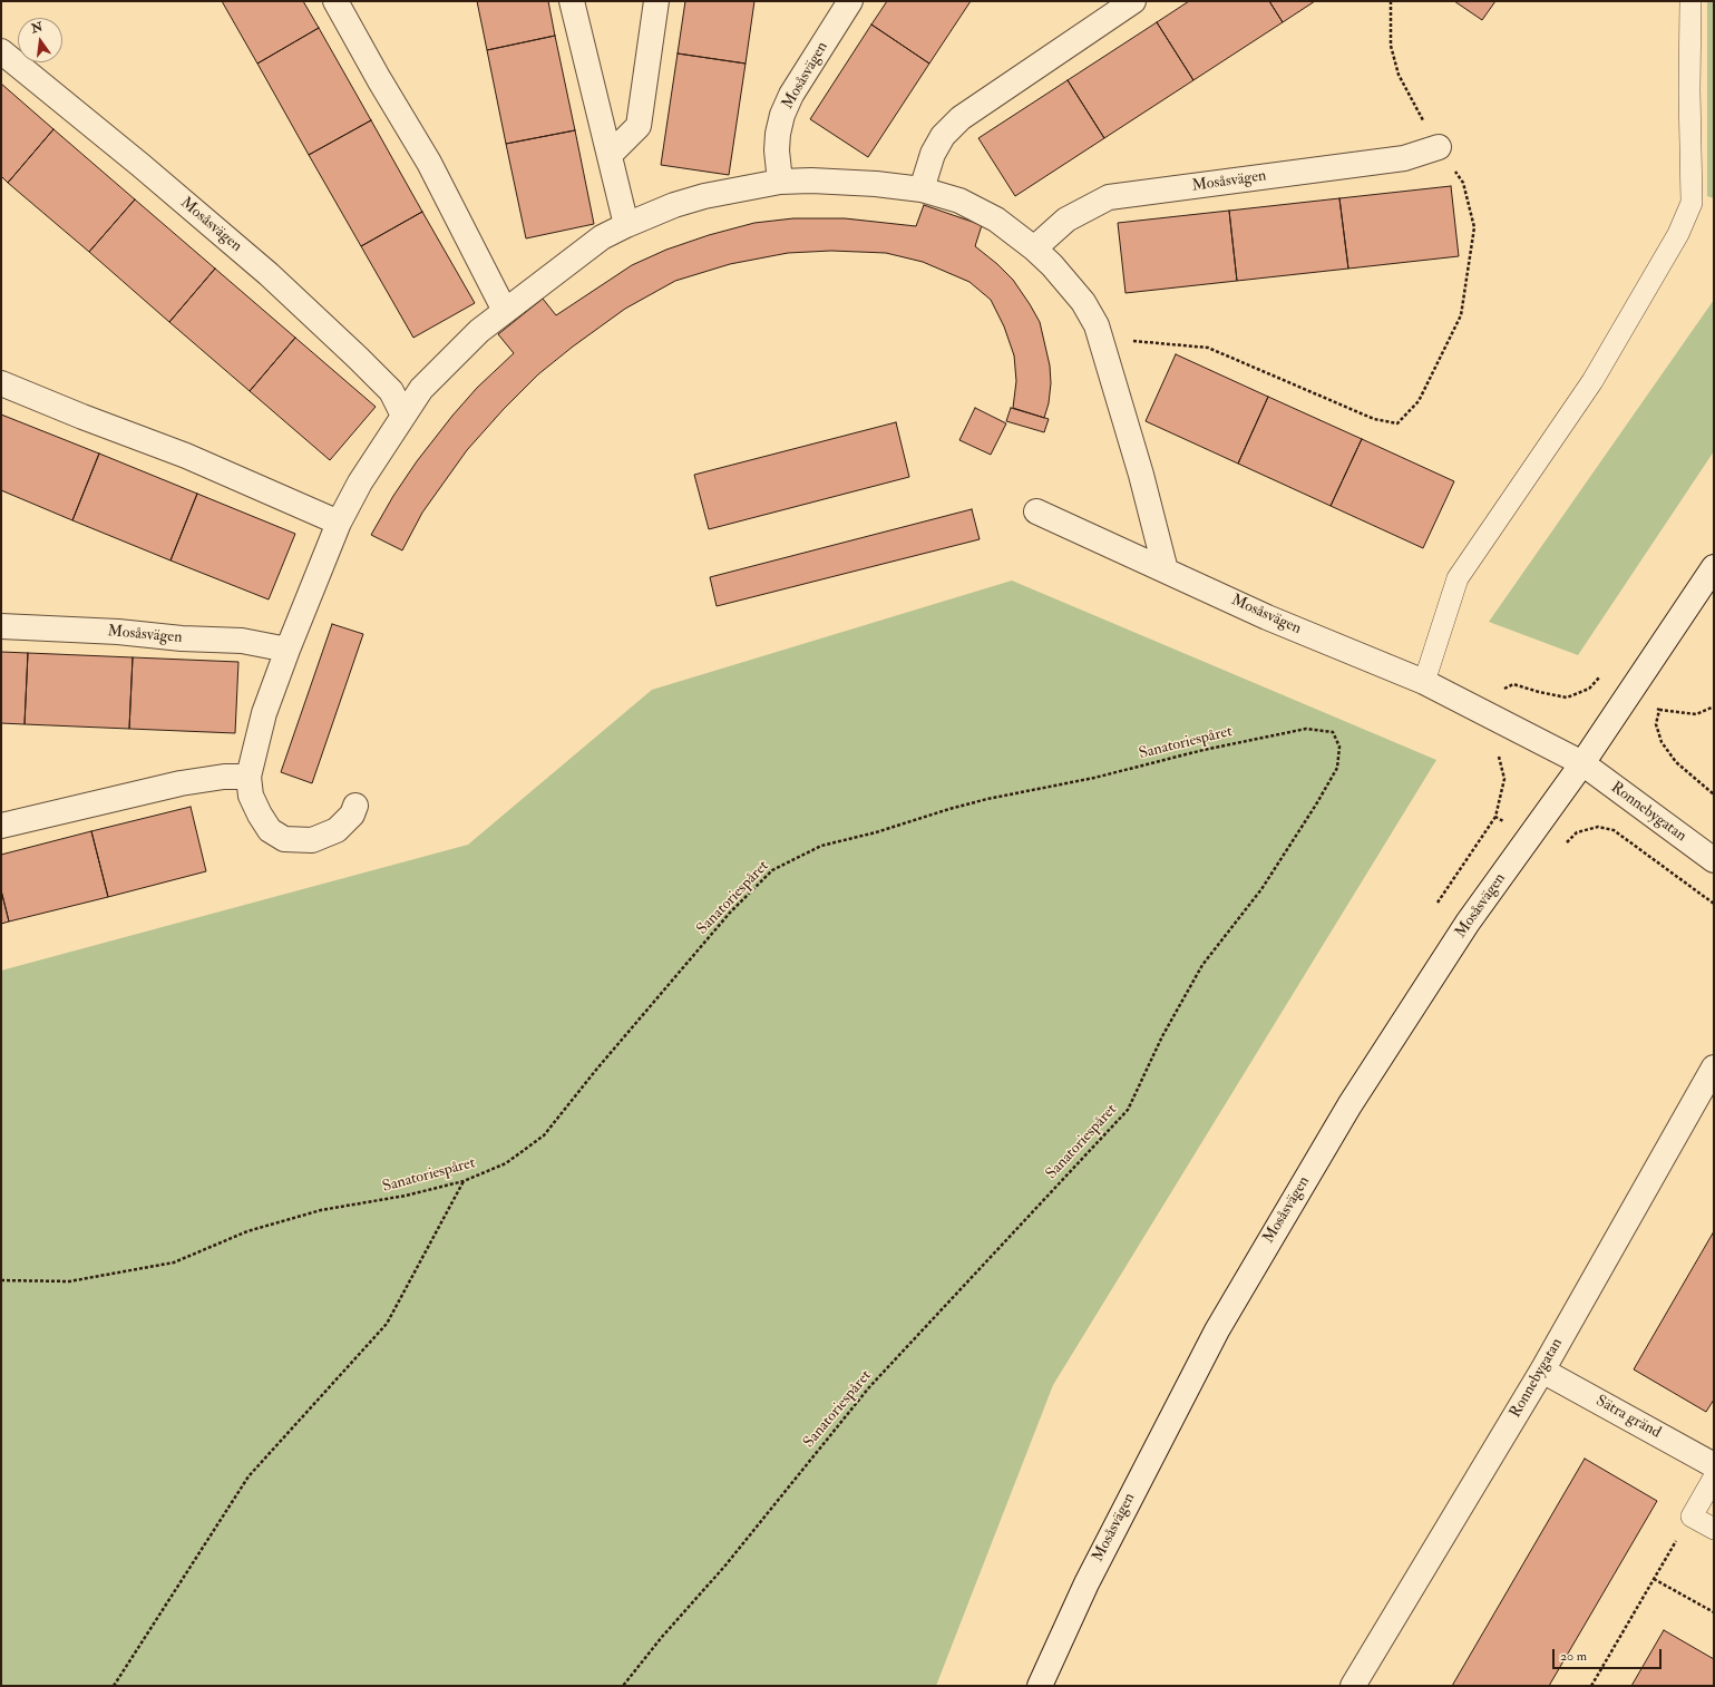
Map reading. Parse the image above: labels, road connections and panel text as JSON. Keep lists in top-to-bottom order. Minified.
{"streets":{"street":["Mosåsvägen","Ronnebygatan","Sätra gränd"],"path":["Sanatoriespåret"]},"crossings":[["Mosåsvägen","Ronnebygatan"],["Ronnebygatan","Sätra gränd"]],"scale_bar":"20 m","north":"top"}
